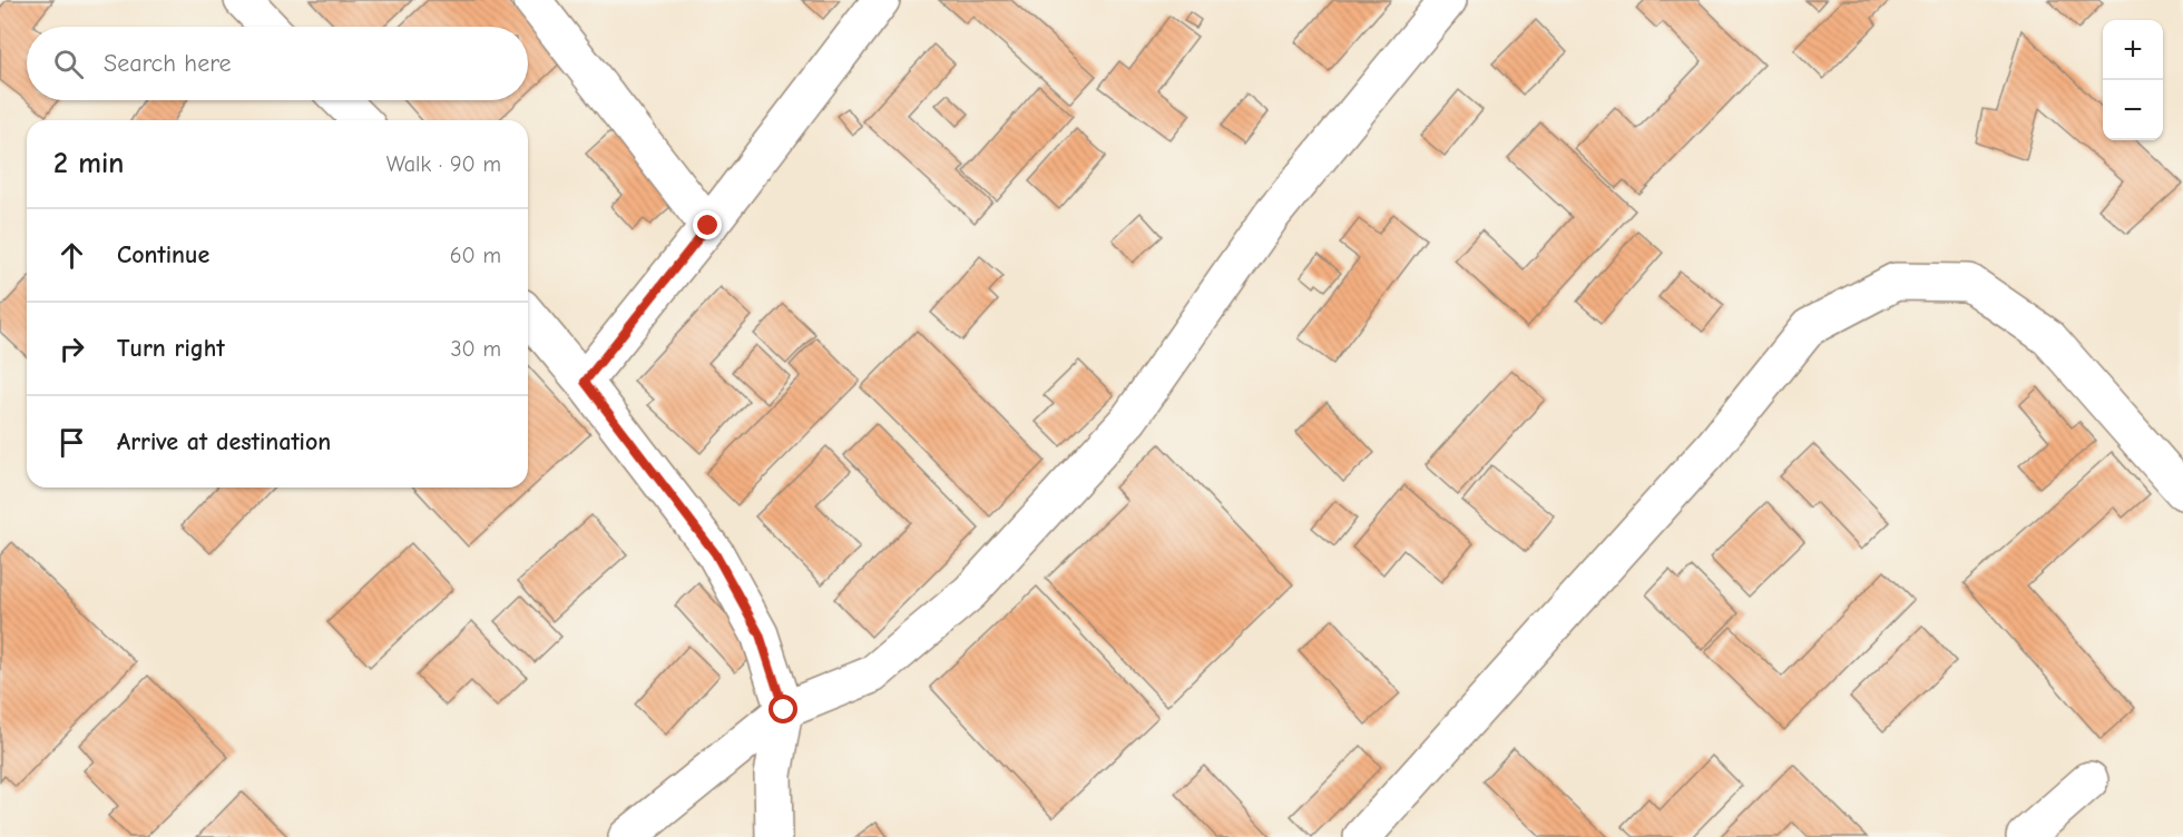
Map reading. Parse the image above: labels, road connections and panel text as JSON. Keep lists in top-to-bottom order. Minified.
{"page":{"map_buttons":["+","−"],"search":"Search here","heading":["2 min","Walk · 90 m"],"list":[["Continue","60 m"],["Turn right","30 m"],"Arrive at destination"]}}
